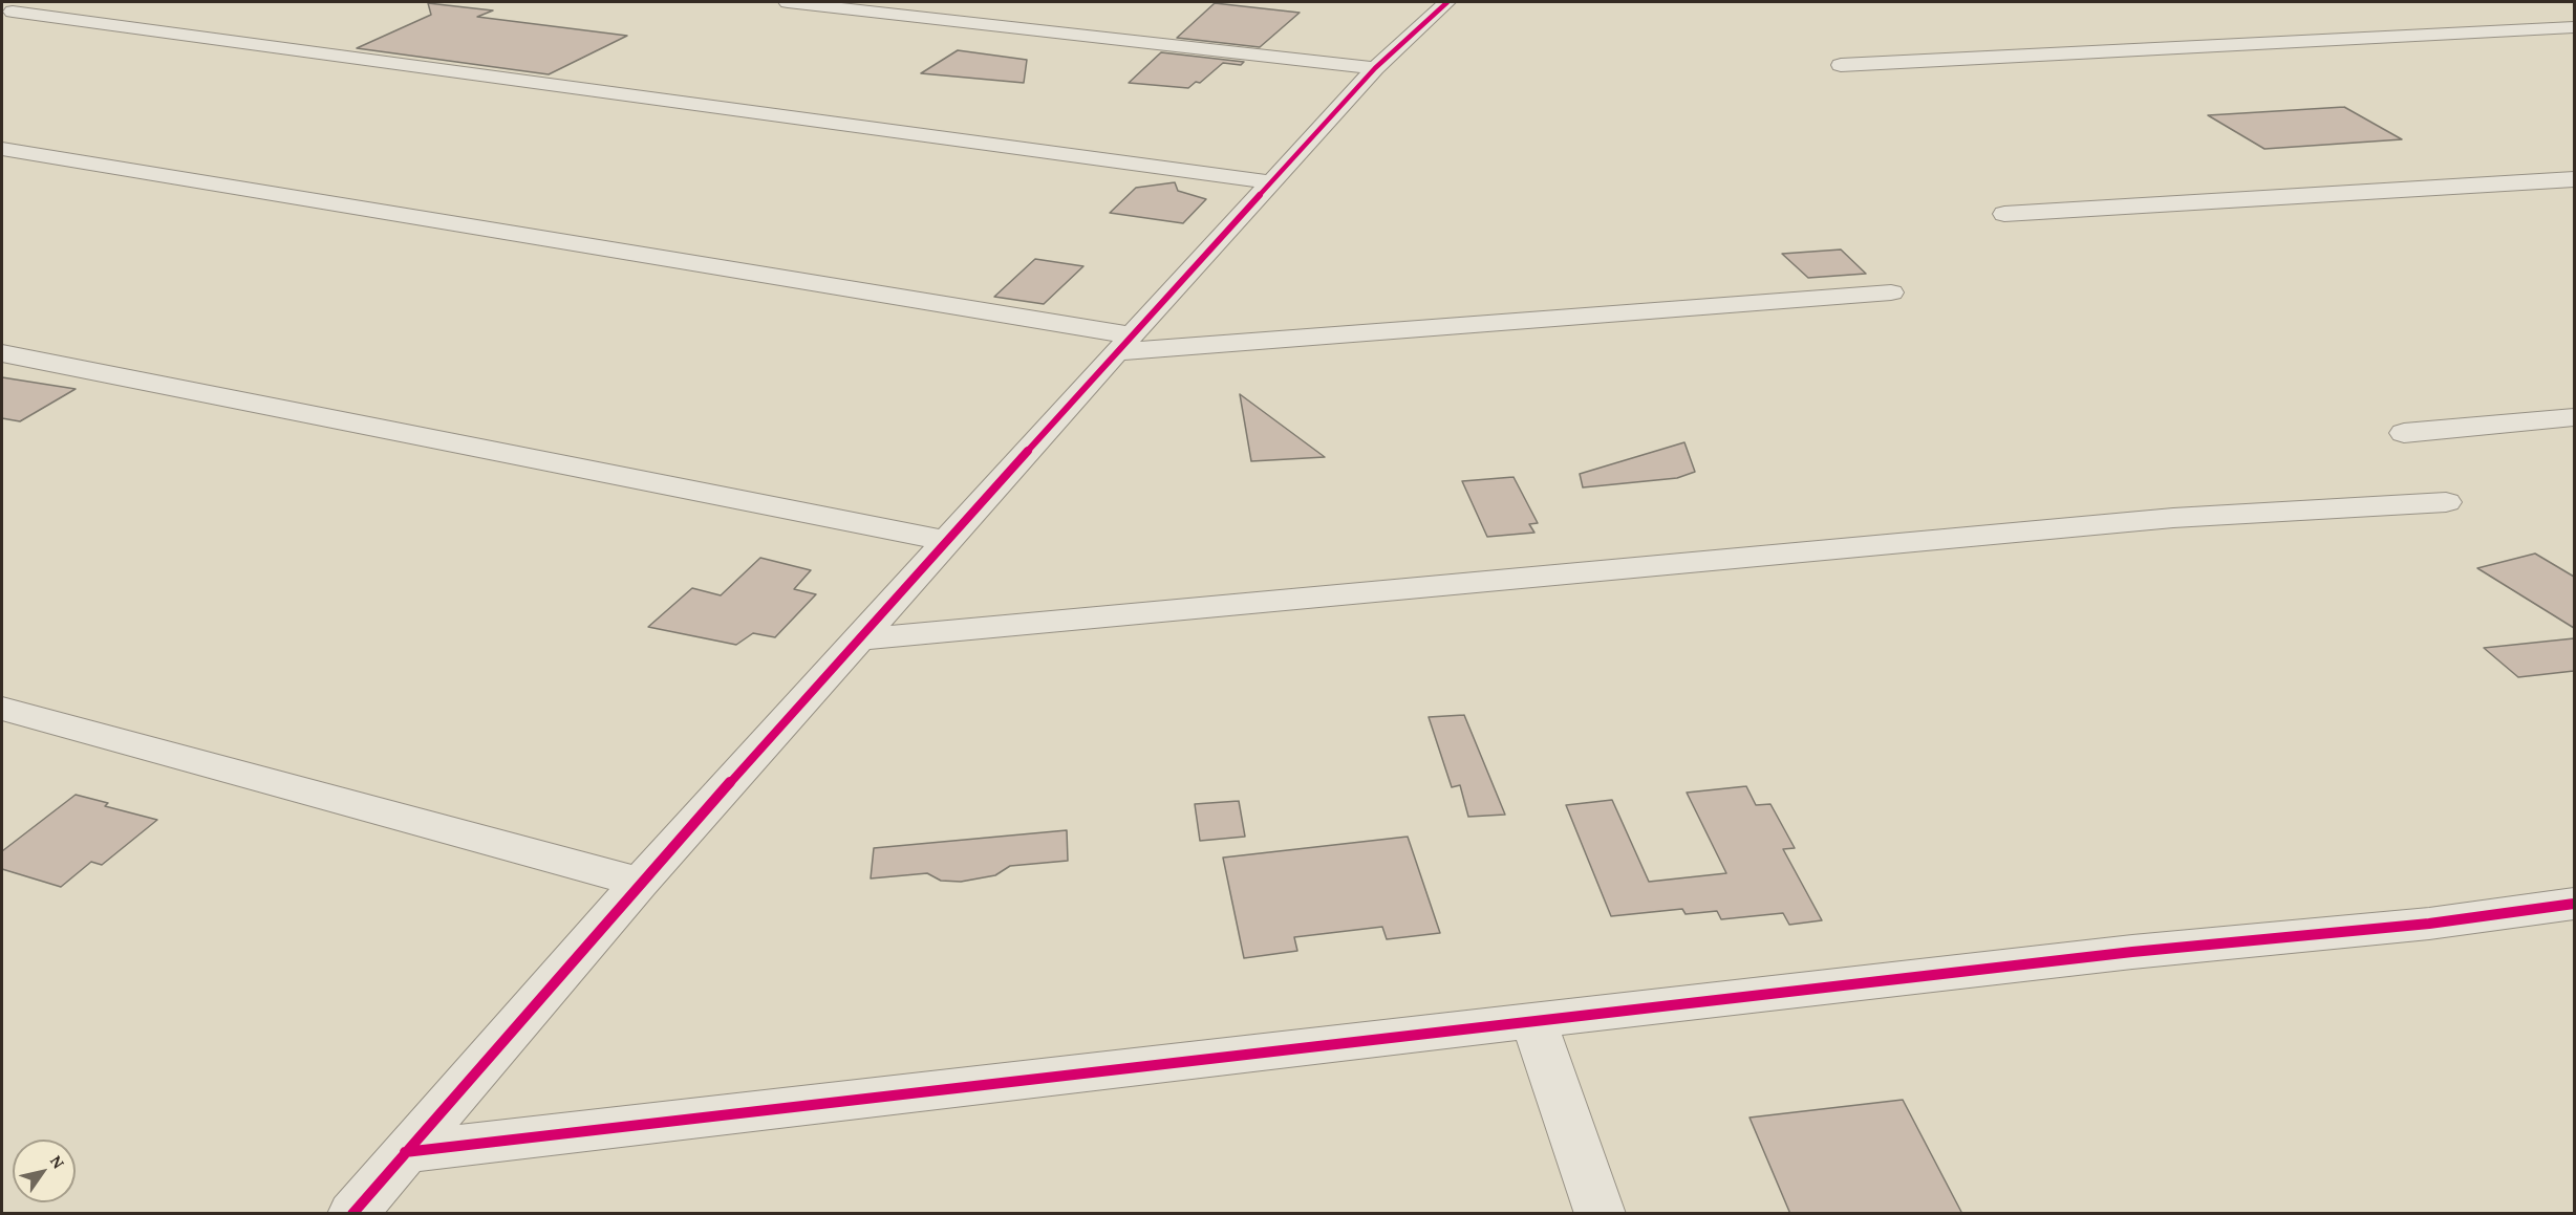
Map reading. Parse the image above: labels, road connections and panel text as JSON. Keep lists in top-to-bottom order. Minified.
{"north":"top right"}
